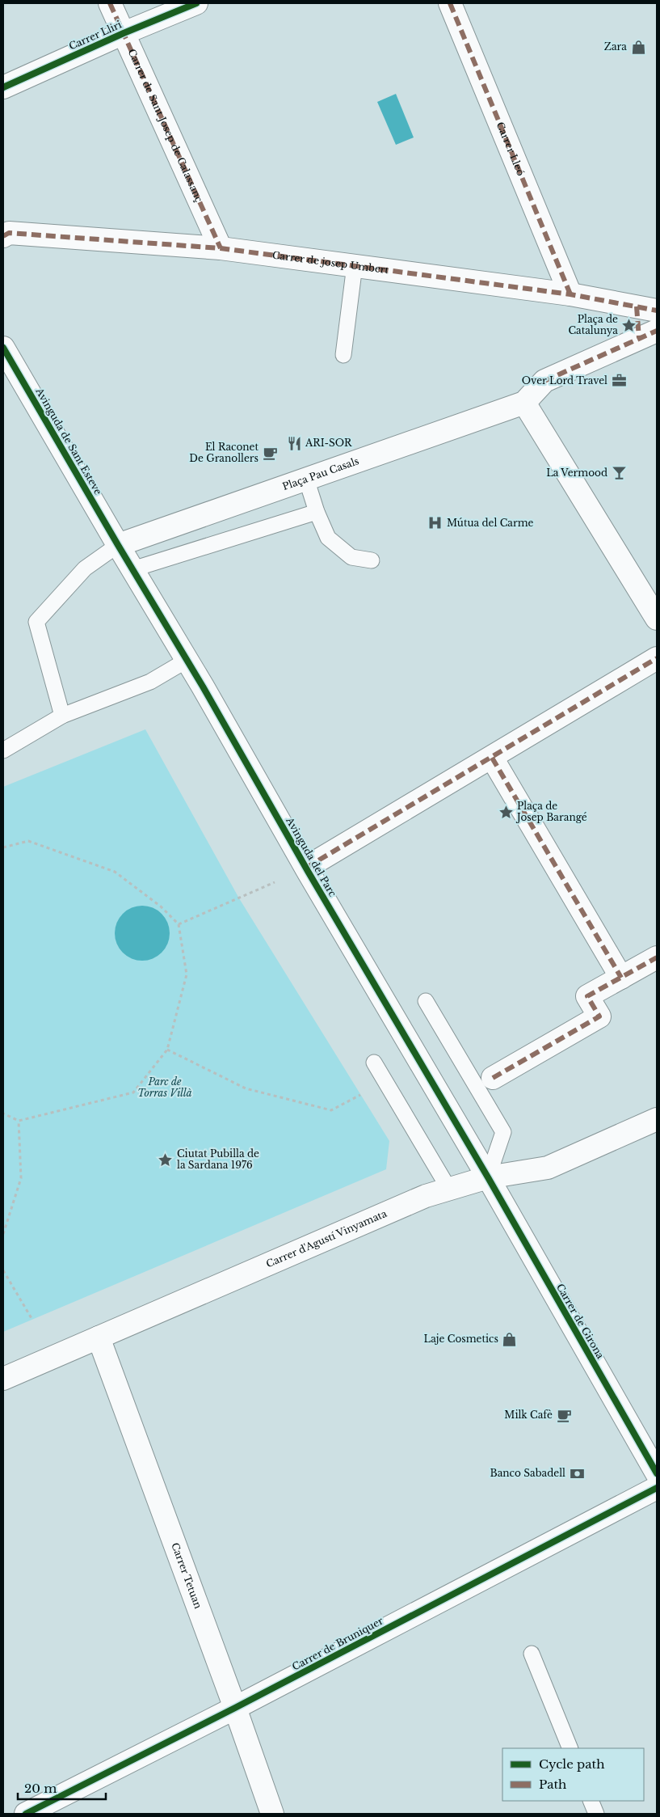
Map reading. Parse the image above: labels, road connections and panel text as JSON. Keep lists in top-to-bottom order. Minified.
{"streets":{"street":["Carrer Lliri","Carrer de Sant Josep de Calassanç","Carrer Lleó","Carrer de josep Umbert","Avinguda de Sant Esteve","Plaça Pau Casals","Avinguda del Parc","Carrer d'Agustí Vinyamata","Carrer de Girona","Carrer Tetuan","Carrer de Bruniquer"]},"crossings":[["Carrer Lliri","Carrer de Sant Josep de Calassanç"],["Carrer de Sant Josep de Calassanç","Carrer de josep Umbert"],["Carrer Lleó","Carrer de josep Umbert"],["Avinguda de Sant Esteve","Plaça Pau Casals"],["Avinguda de Sant Esteve","Avinguda del Parc"],["Plaça Pau Casals","Avinguda del Parc"],["Avinguda del Parc","Carrer d'Agustí Vinyamata"],["Avinguda del Parc","Carrer de Girona"],["Carrer d'Agustí Vinyamata","Carrer de Girona"],["Carrer d'Agustí Vinyamata","Carrer Tetuan"],["Carrer Tetuan","Carrer de Bruniquer"]],"parks":["Parc de Torras Villà"],"places":{"shop":["Zara","Laje Cosmetics"],"place":["Plaça de Catalunya","Plaça de Josep Barangé","Ciutat Pubilla de la Sardana 1976"],"office":["Over Lord Travel"],"restaurant":["ARI-SOR"],"cafe":["El Raconet De Granollers","Milk Cafè"],"bar":["La Vermood"],"hospital":["Mútua del Carme"],"bank":["Banco Sabadell"]},"legend":["Cycle path","Path"],"scale_bar":"20 m"}
